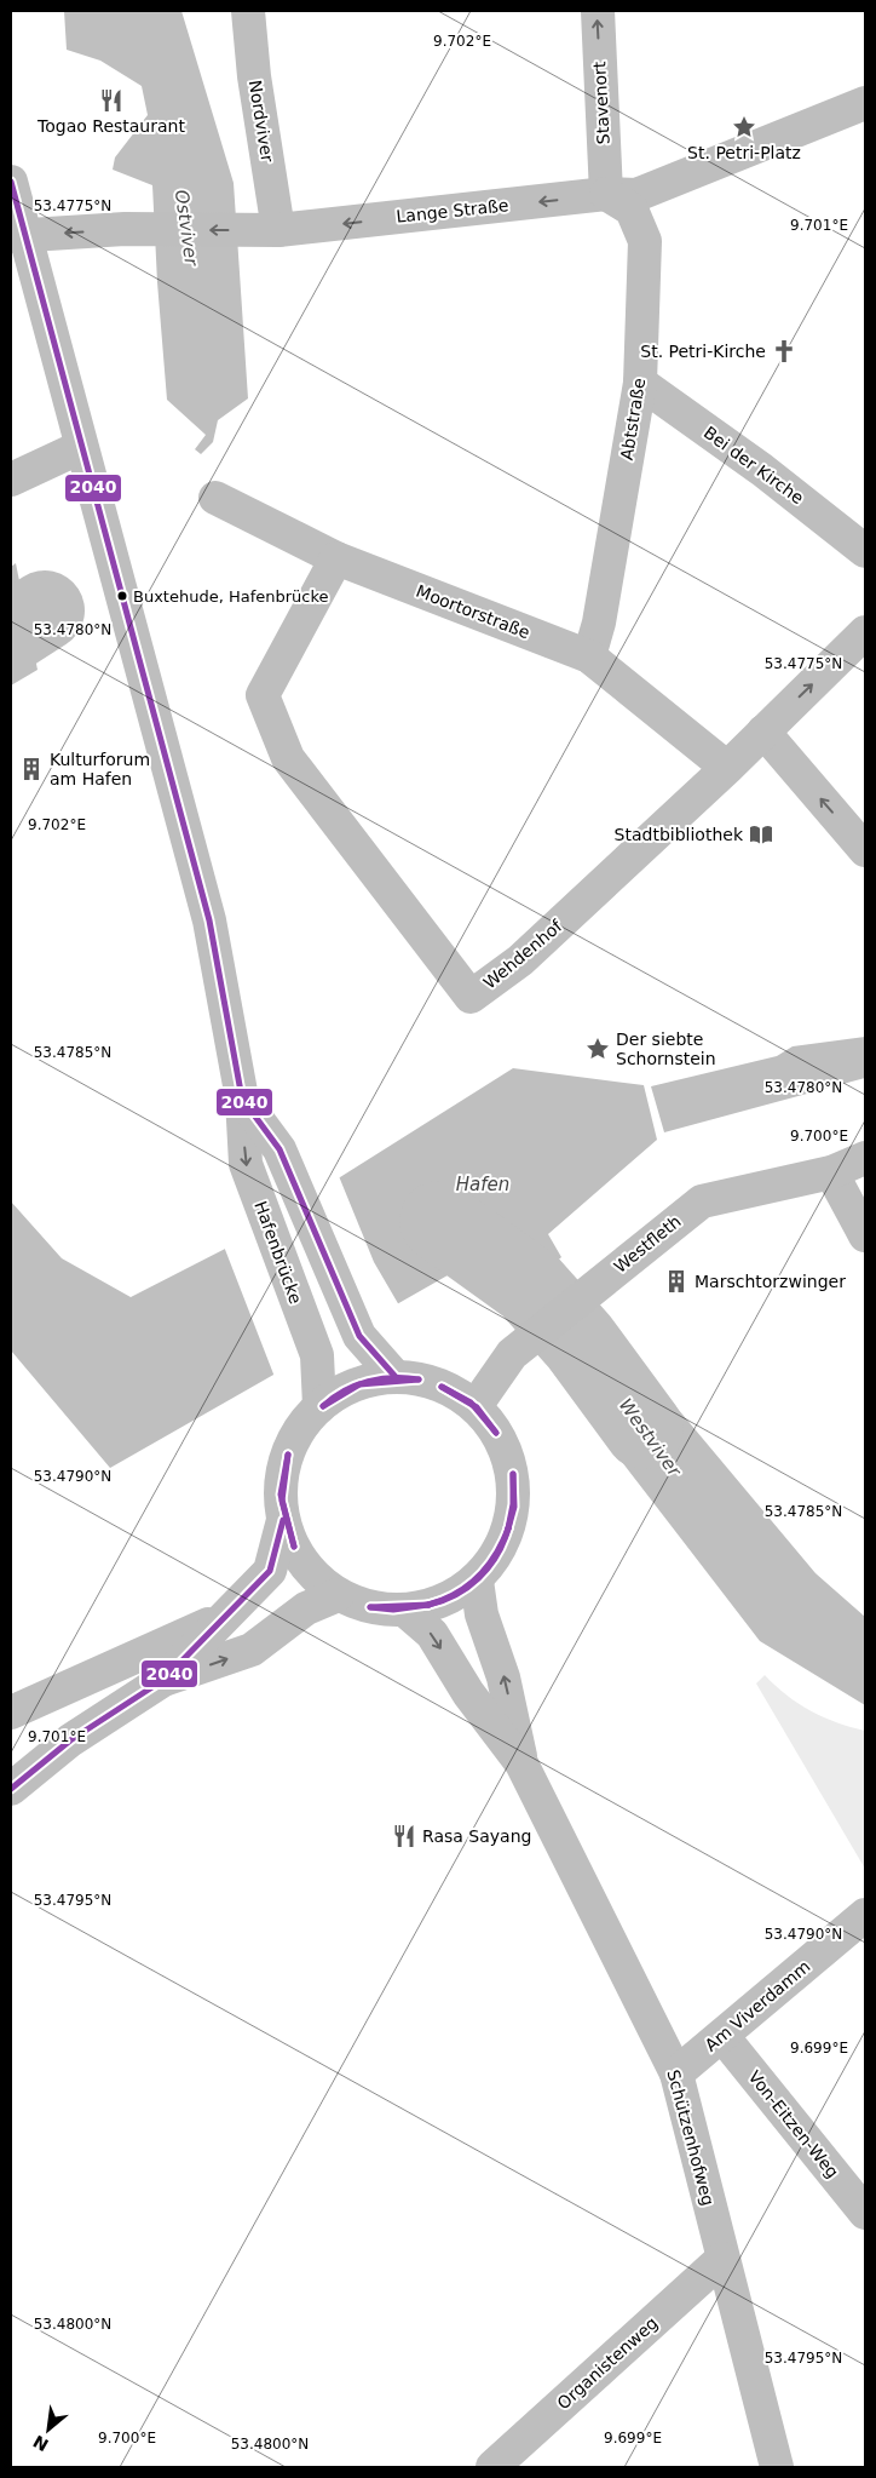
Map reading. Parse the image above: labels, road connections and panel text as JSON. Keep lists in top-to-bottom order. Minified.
{"streets":{"street":["Stavenort","Nordviver","Lange Straße","Abtstraße","Bei der Kirche","Moortorstraße","Wehdenhof","Westfleth","Hafenbrücke","Am Viverdamm","Von-Eitzen-Weg","Schützenhofweg","Organistenweg"]},"crossings":[["Stavenort","Lange Straße"],["Stavenort","Abtstraße"],["Nordviver","Lange Straße"],["Lange Straße","Abtstraße"],["Lange Straße","Hafenbrücke"],["Abtstraße","Bei der Kirche"],["Abtstraße","Moortorstraße"],["Moortorstraße","Wehdenhof"],["Am Viverdamm","Von-Eitzen-Weg"],["Am Viverdamm","Schützenhofweg"],["Schützenhofweg","Organistenweg"]],"one_way":["Stavenort","Lange Straße"],"water":["Ostviver","Hafen","Westviver"],"places":{"restaurant":["Togao Restaurant","Rasa Sayang"],"place":["St. Petri-Platz","Der siebte Schornstein"],"church":["St. Petri-Kirche"],"other":["Buxtehude, Hafenbrücke"],"building":["Kulturforum am Hafen","Marschtorzwinger"],"library":["Stadtbibliothek"]},"lines":["transit line 2040"],"north":"bottom left","coordinates":["9.702°E","53.4775°N","9.701°E","53.4780°N","53.4785°N","9.700°E","53.4790°N","53.4795°N","9.699°E","53.4800°N"]}
